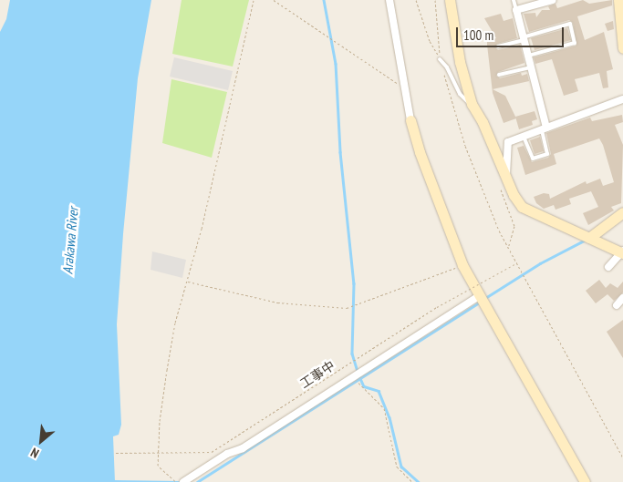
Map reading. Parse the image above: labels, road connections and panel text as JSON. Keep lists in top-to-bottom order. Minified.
{"streets":{"path":["工事中"]},"water":["Arakawa River"],"scale_bar":"100 m","north":"bottom left"}
